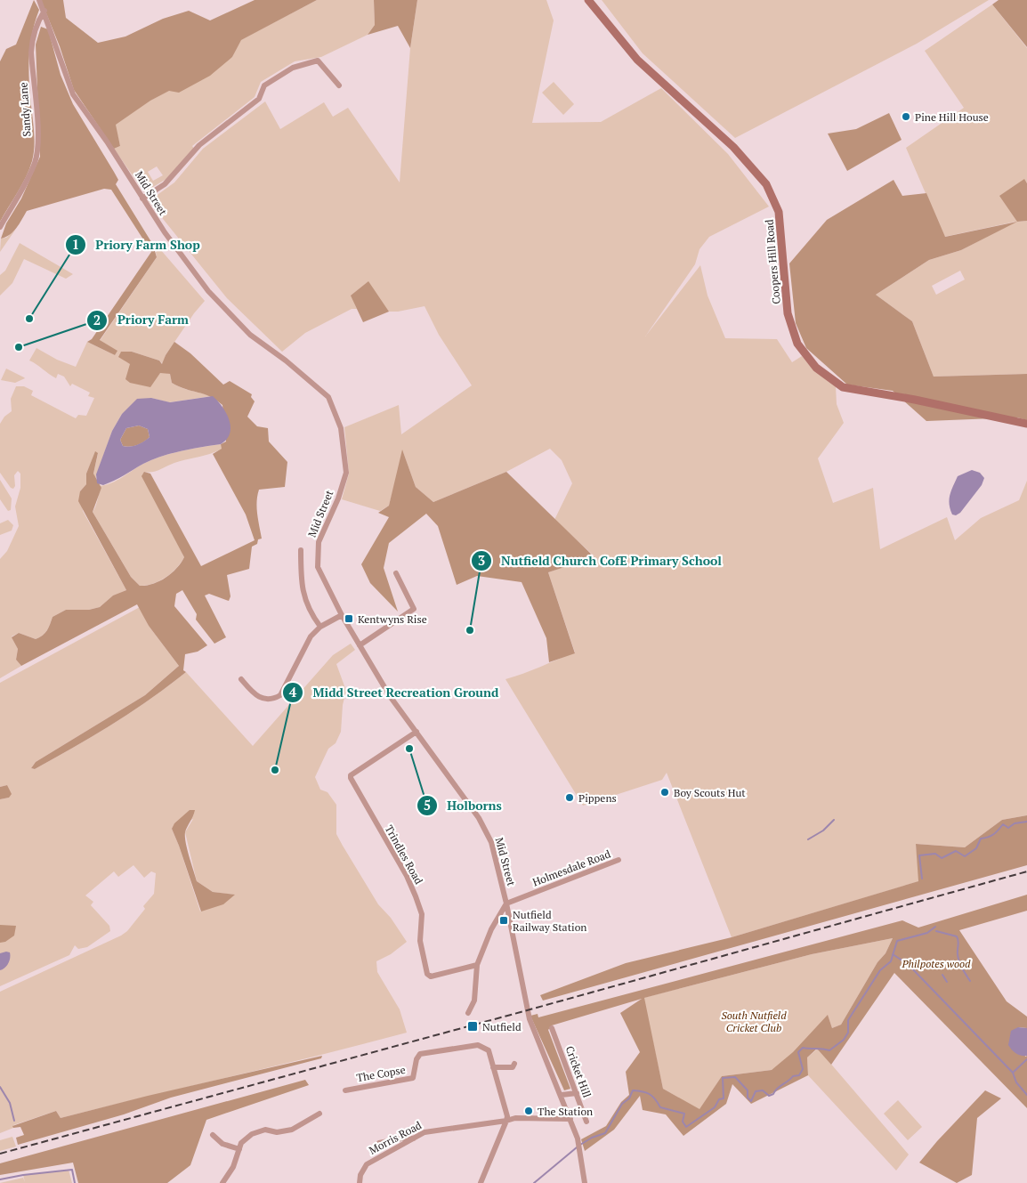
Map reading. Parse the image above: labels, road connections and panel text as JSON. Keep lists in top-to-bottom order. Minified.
{"streets":{"street":["Sandy Lane","Mid Street","Coopers Hill Road","Trindles Road","Holmesdale Road","Cricket Hill","The Copse","Morris Road"]},"crossings":[["Sandy Lane","Mid Street"],["Mid Street","Trindles Road"],["Mid Street","Holmesdale Road"],["Mid Street","Morris Road"]],"parks":["Philpotes wood","South Nutfield Cricket Club"],"places":{"other":["Pine Hill House","Priory Farm Shop","Priory Farm","Nutfield Church CofE Primary School","Holborns","Midd Street Recreation Ground","Boy Scouts Hut","Pippens","The Station"],"transit":["Kentwyns Rise","Nutfield Railway Station","Nutfield"]}}
